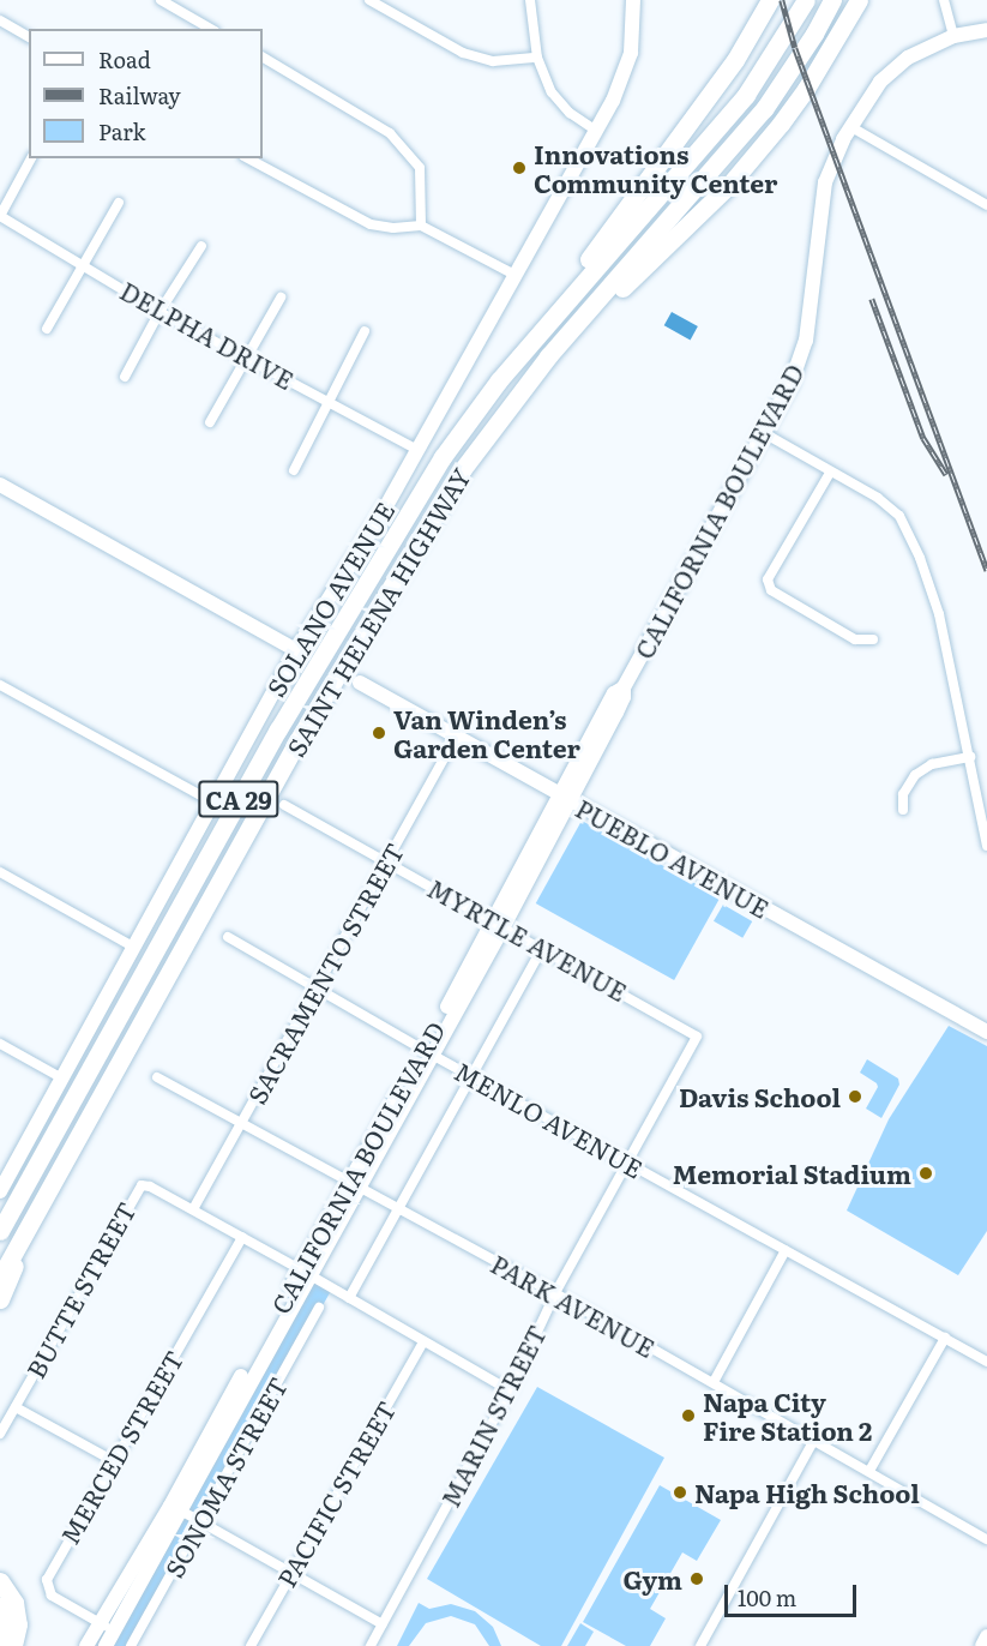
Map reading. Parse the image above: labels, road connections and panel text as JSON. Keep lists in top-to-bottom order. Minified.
{"streets":{"highway":["SAINT HELENA HIGHWAY","CA 29"],"street":["DELPHA DRIVE","CALIFORNIA BOULEVARD","SOLANO AVENUE","PUEBLO AVENUE","MYRTLE AVENUE","SACRAMENTO STREET","MENLO AVENUE","BUTTE STREET","PARK AVENUE","MARIN STREET","MERCED STREET","SONOMA STREET","PACIFIC STREET"]},"crossings":[["DELPHA DRIVE","SOLANO AVENUE"],["CALIFORNIA BOULEVARD","PUEBLO AVENUE"],["CALIFORNIA BOULEVARD","MYRTLE AVENUE"],["CALIFORNIA BOULEVARD","MENLO AVENUE"],["CALIFORNIA BOULEVARD","PARK AVENUE"],["CALIFORNIA BOULEVARD","MERCED STREET"],["PUEBLO AVENUE","SACRAMENTO STREET"],["MYRTLE AVENUE","SACRAMENTO STREET"],["MYRTLE AVENUE","MARIN STREET"],["SACRAMENTO STREET","MENLO AVENUE"],["SACRAMENTO STREET","BUTTE STREET"],["SACRAMENTO STREET","PARK AVENUE"],["MENLO AVENUE","MARIN STREET"],["PARK AVENUE","MARIN STREET"]],"places":["Innovations Community Center","Van Winden’s Garden Center","Davis School","Memorial Stadium","Napa City Fire Station 2","Napa High School","Gym"],"legend":["Road","Railway","Park"],"scale_bar":"100 m"}
